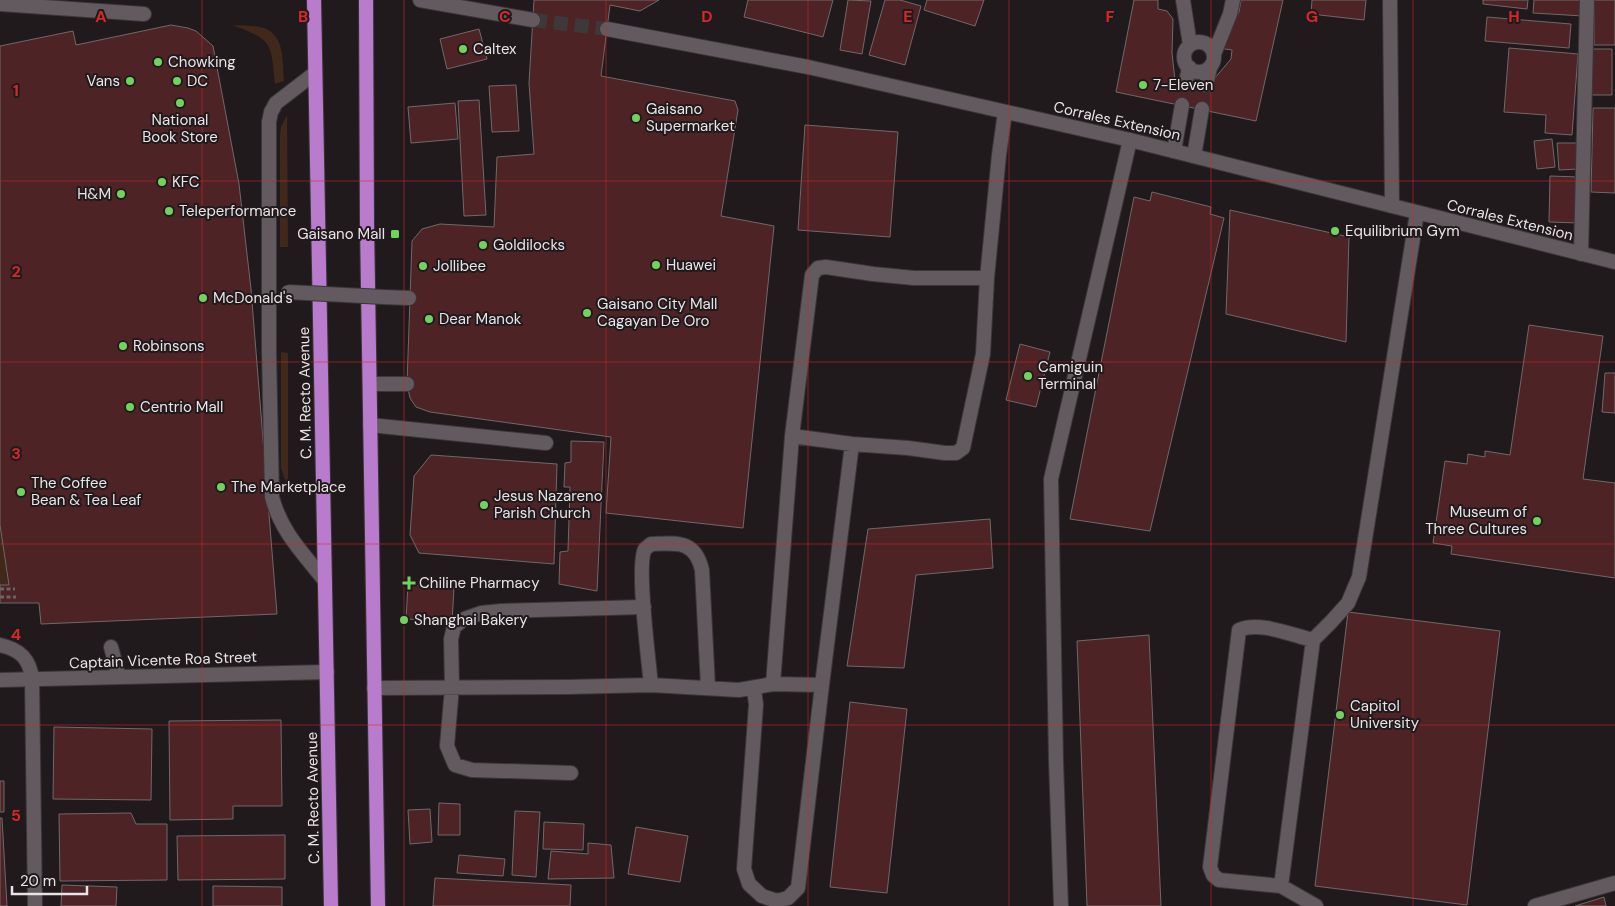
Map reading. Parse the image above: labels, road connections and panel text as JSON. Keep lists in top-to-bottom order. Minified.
{"streets":{"highway":["C. M. Recto Avenue"],"main road":["Corrales Extension","Captain Vicente Roa Street"]},"crossings":[["C. M. Recto Avenue","Captain Vicente Roa Street"]],"places":{"other":["Caltex","Chowking","Vans","DC","7-Eleven","National Book Store","Gaisano Supermarket","KFC","H&M","Teleperformance","Equilibrium Gym","Goldilocks","Huawei","Jollibee","McDonald's","Gaisano City Mall Cagayan De Oro","Dear Manok","Robinsons","Camiguin Terminal","Centrio Mall","The Marketplace","The Coffee Bean & Tea Leaf","Jesus Nazareno Parish Church","Museum of Three Cultures","Shanghai Bakery","Capitol University"],"transit":["Gaisano Mall"],"health":["Chiline Pharmacy"]},"scale_bar":"20 m","grid":{"columns":["A","B","C","D","E","F","G","H"],"rows":["1","2","3","4","5"]}}
